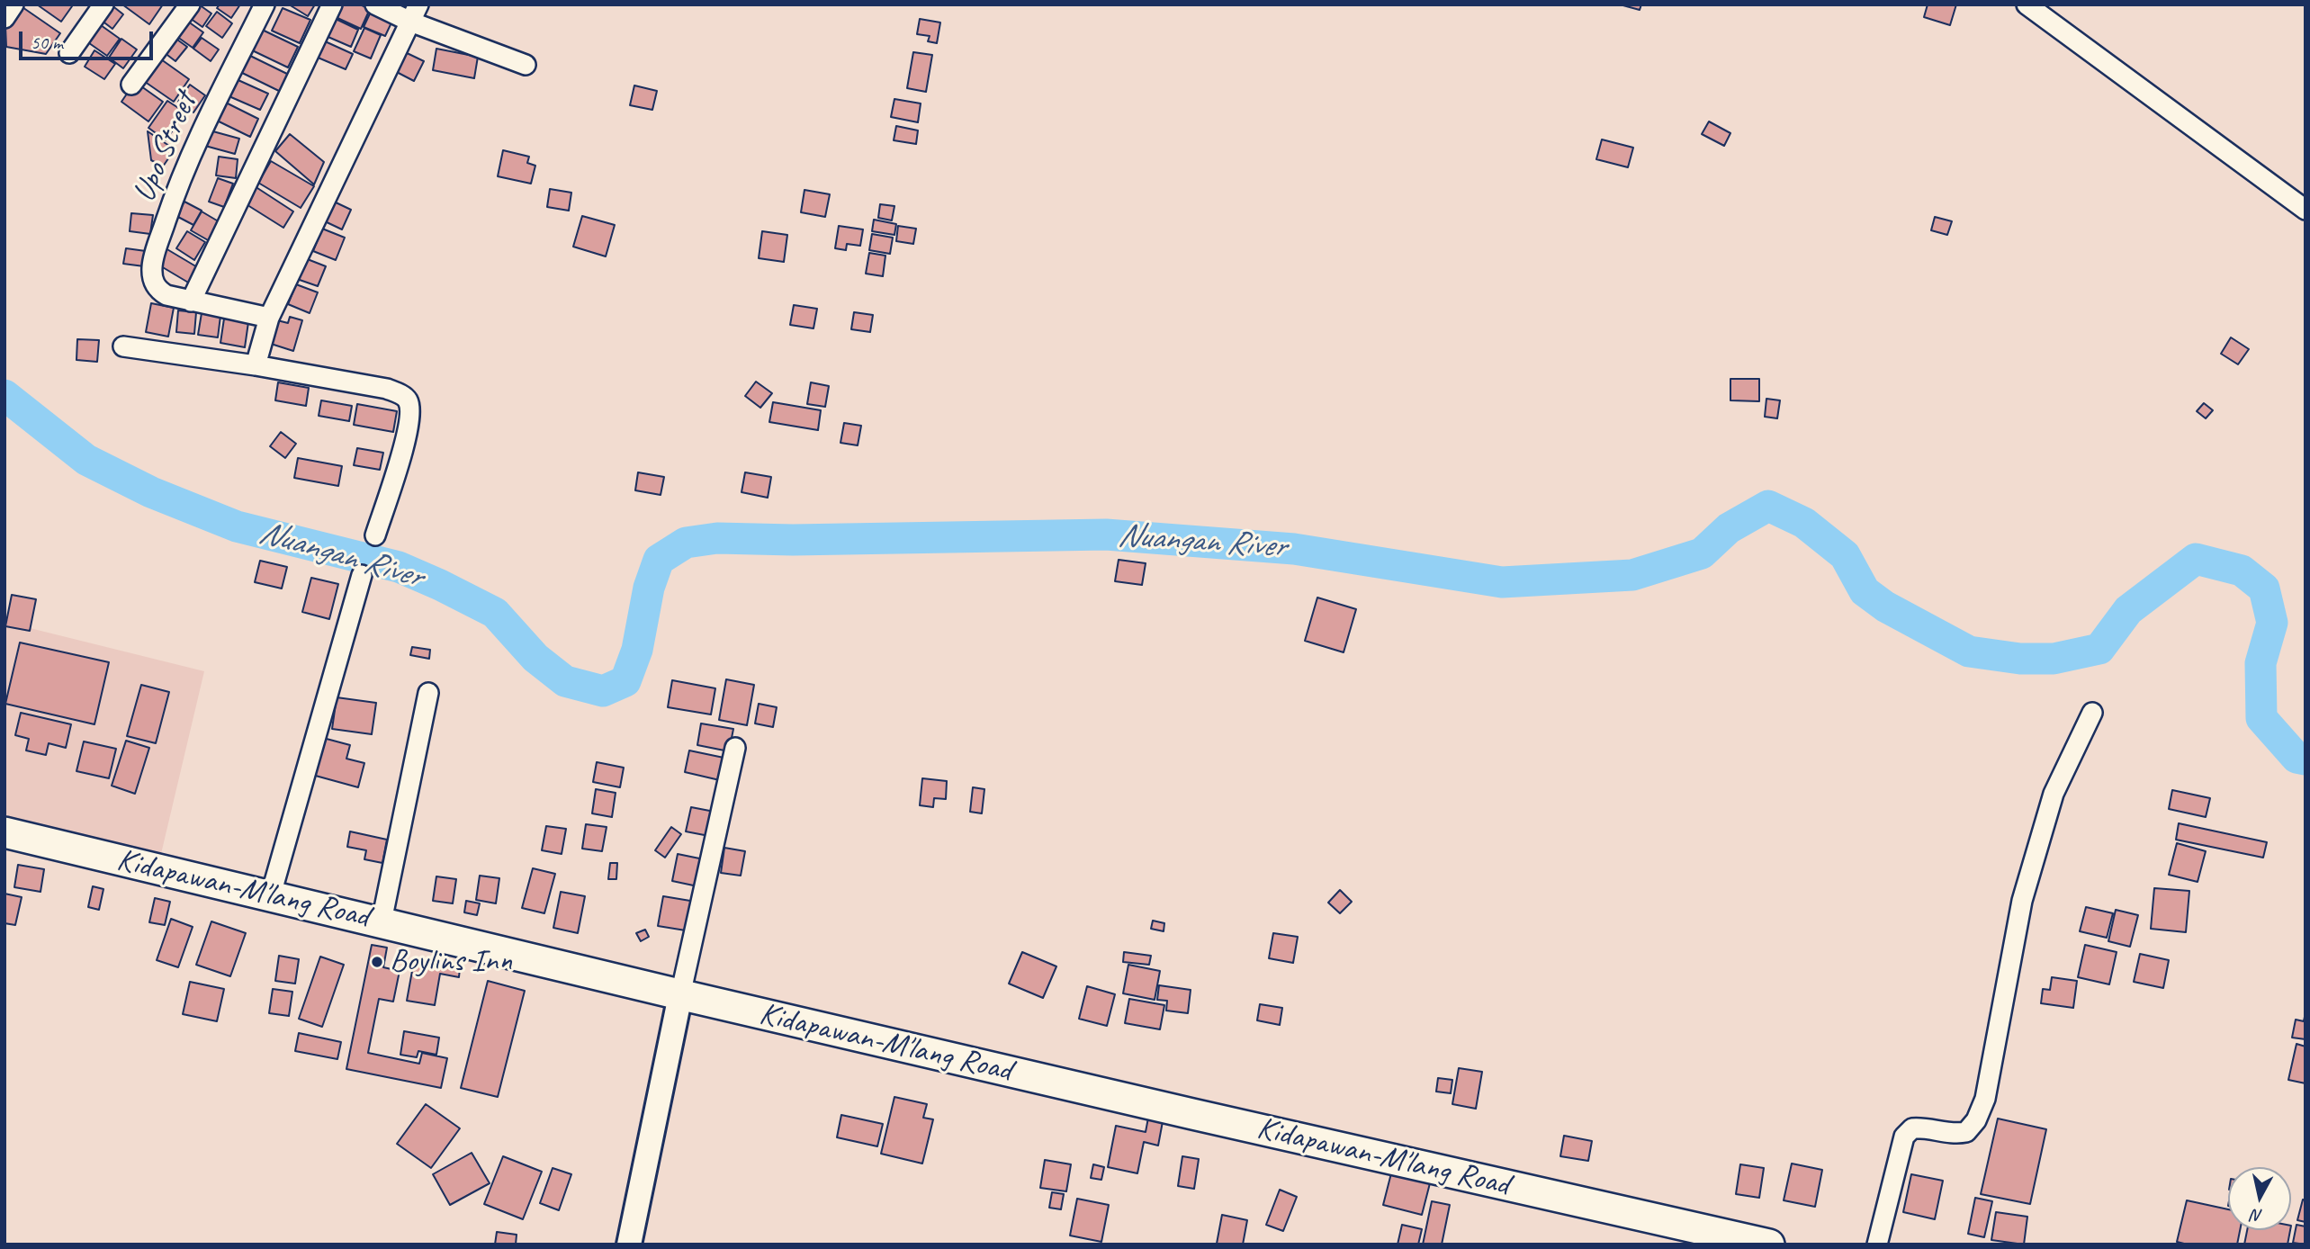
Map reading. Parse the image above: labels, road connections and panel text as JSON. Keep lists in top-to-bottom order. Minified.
{"streets":{"main road":["Kidapawan-M'lang Road"],"street":["Upo Street"]},"water":["Nuangan River"],"places":["Boylins Inn"],"scale_bar":"50 m","north":"bottom"}
